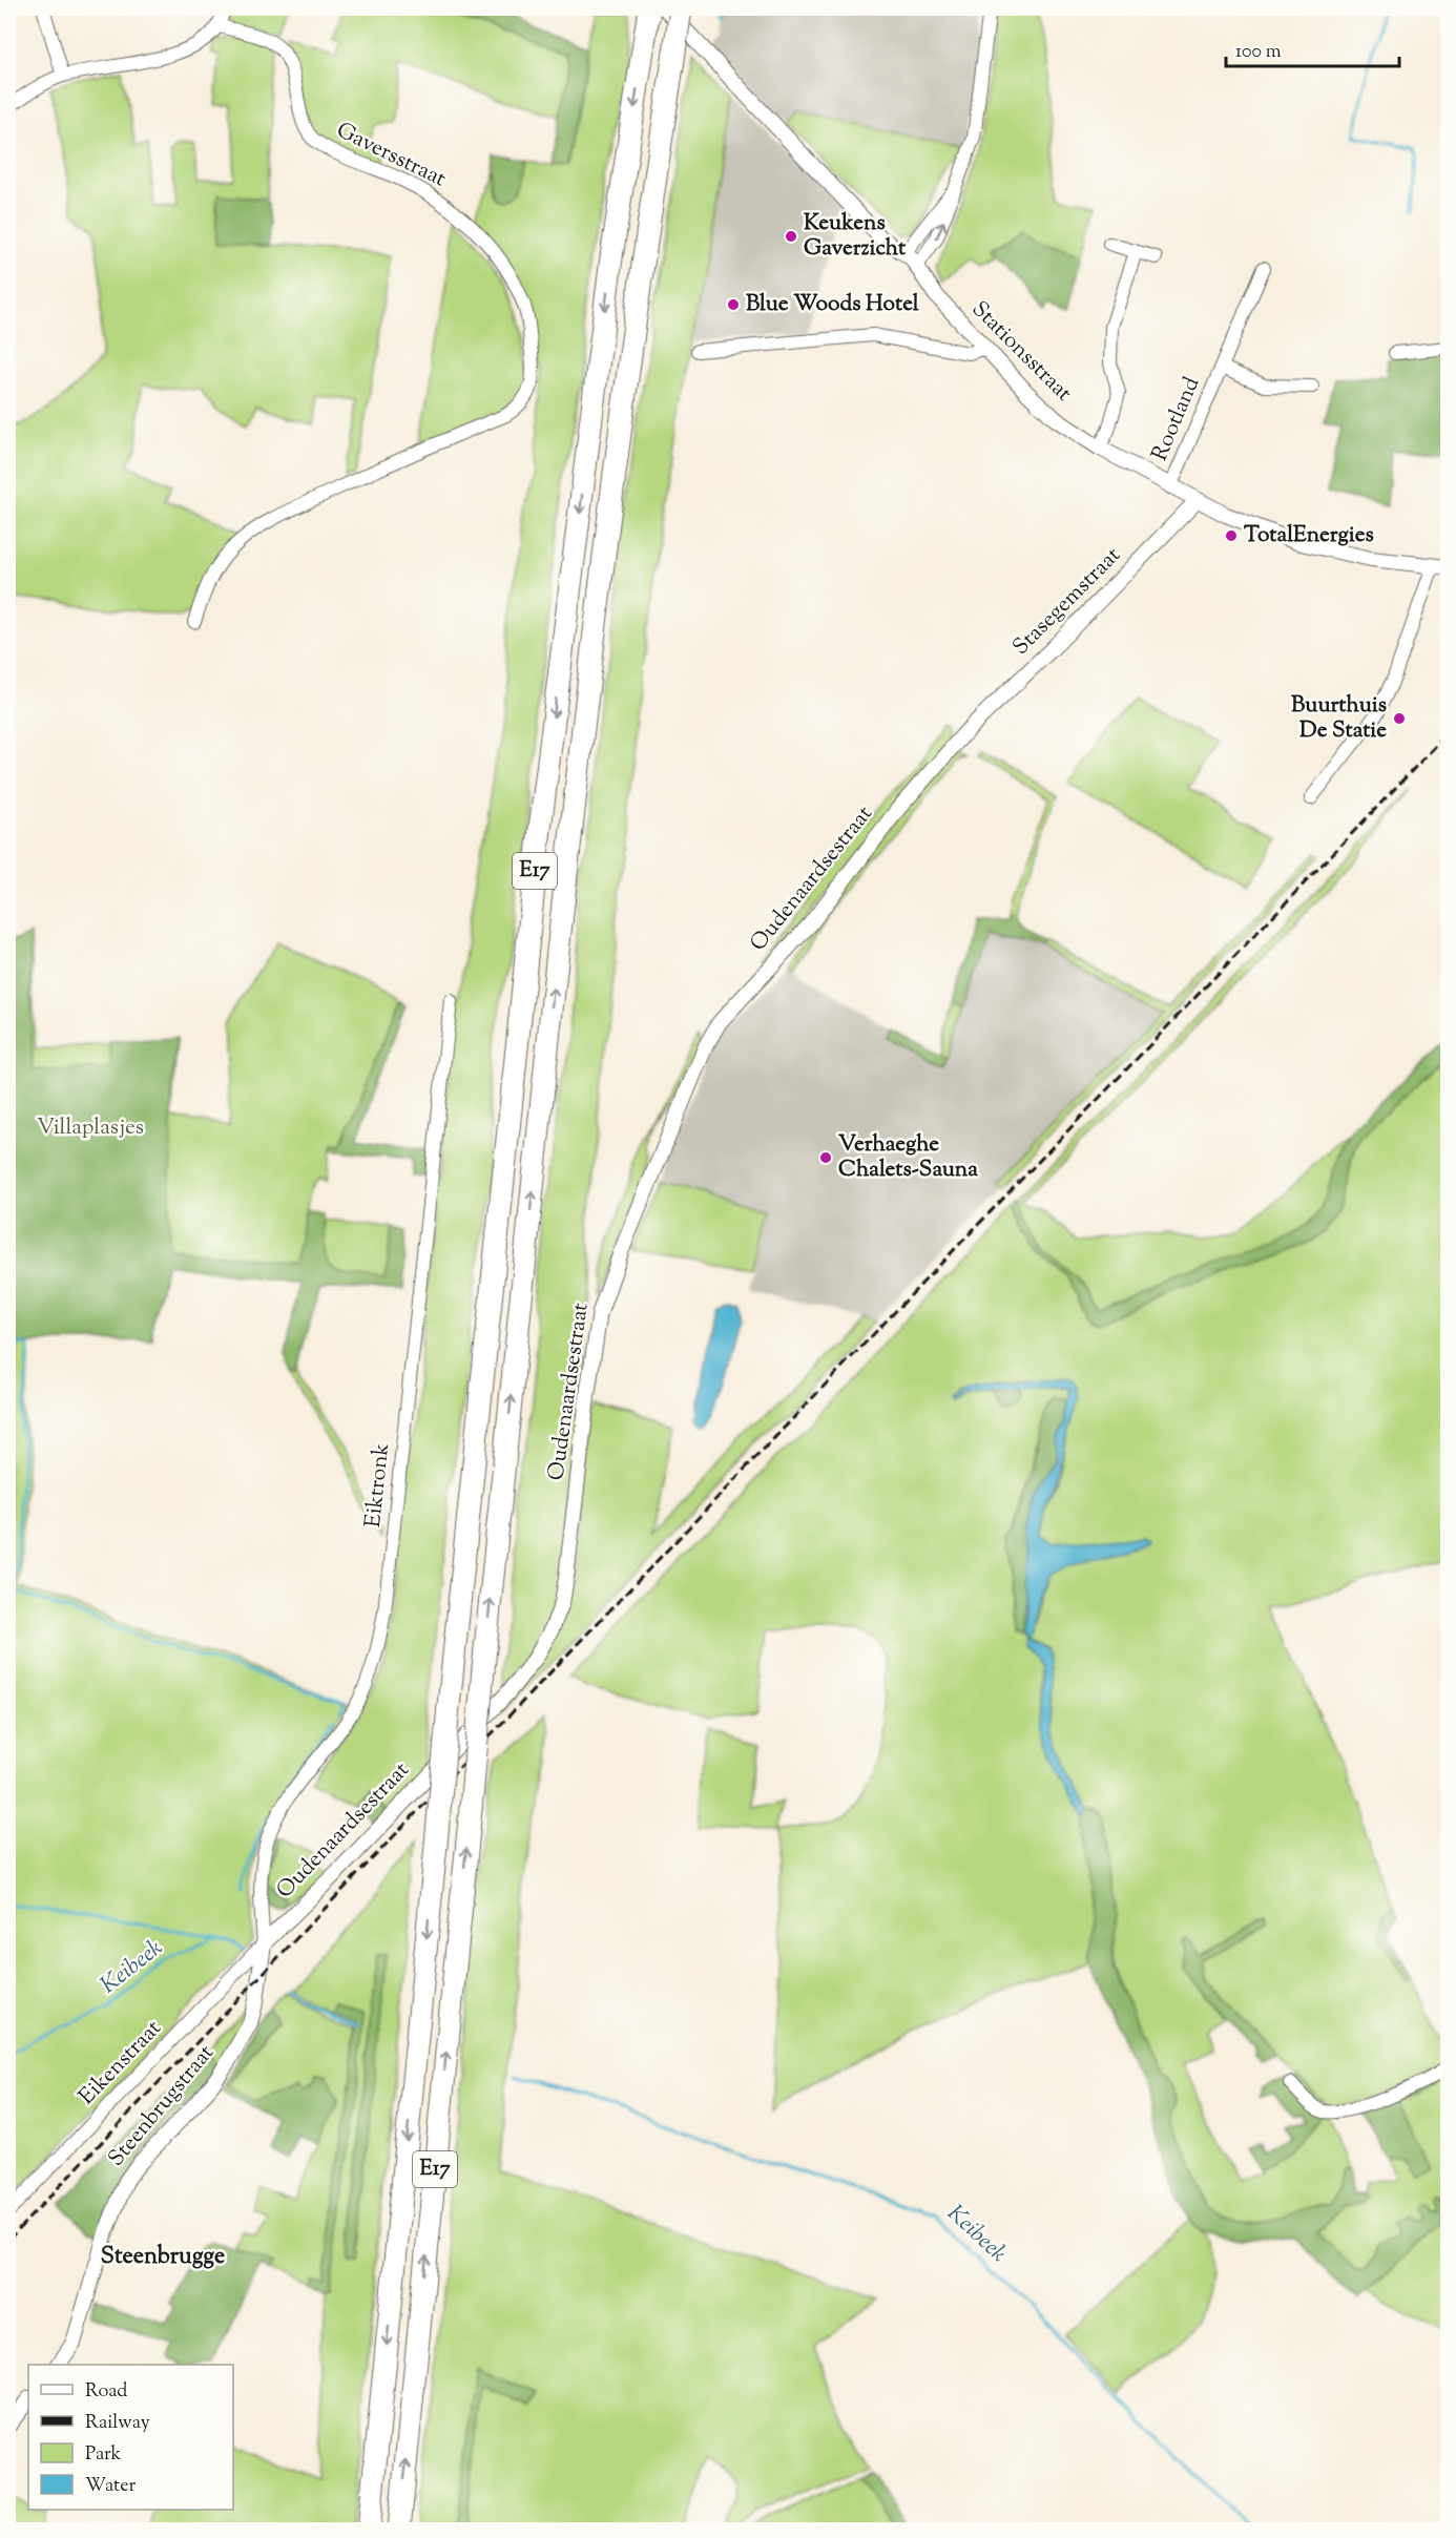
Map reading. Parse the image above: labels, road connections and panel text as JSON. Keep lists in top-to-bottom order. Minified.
{"streets":{"highway":["E17"],"street":["Gaversstraat","Stationsstraat","Rootland","Stasegemstraat","Oudenaardsestraat","Eiktronk","Eikenstraat","Steenbrugstraat"]},"crossings":[["Stationsstraat","Rootland"],["Stationsstraat","Stasegemstraat"],["Stasegemstraat","Oudenaardsestraat"],["Oudenaardsestraat","Eiktronk"],["Oudenaardsestraat","Eikenstraat"],["Oudenaardsestraat","Steenbrugstraat"],["Eiktronk","Eikenstraat"],["Eiktronk","Steenbrugstraat"],["Eikenstraat","Steenbrugstraat"]],"districts":["Steenbrugge"],"water":["Keibeek"],"parks":["Villaplasjes"],"places":["Keukens Gaverzicht","Blue Woods Hotel","TotalEnergies","Buurthuis De Statie","Verhaeghe Chalets-Sauna"],"legend":["Road","Railway","Park","Water"],"scale_bar":"100 m"}
